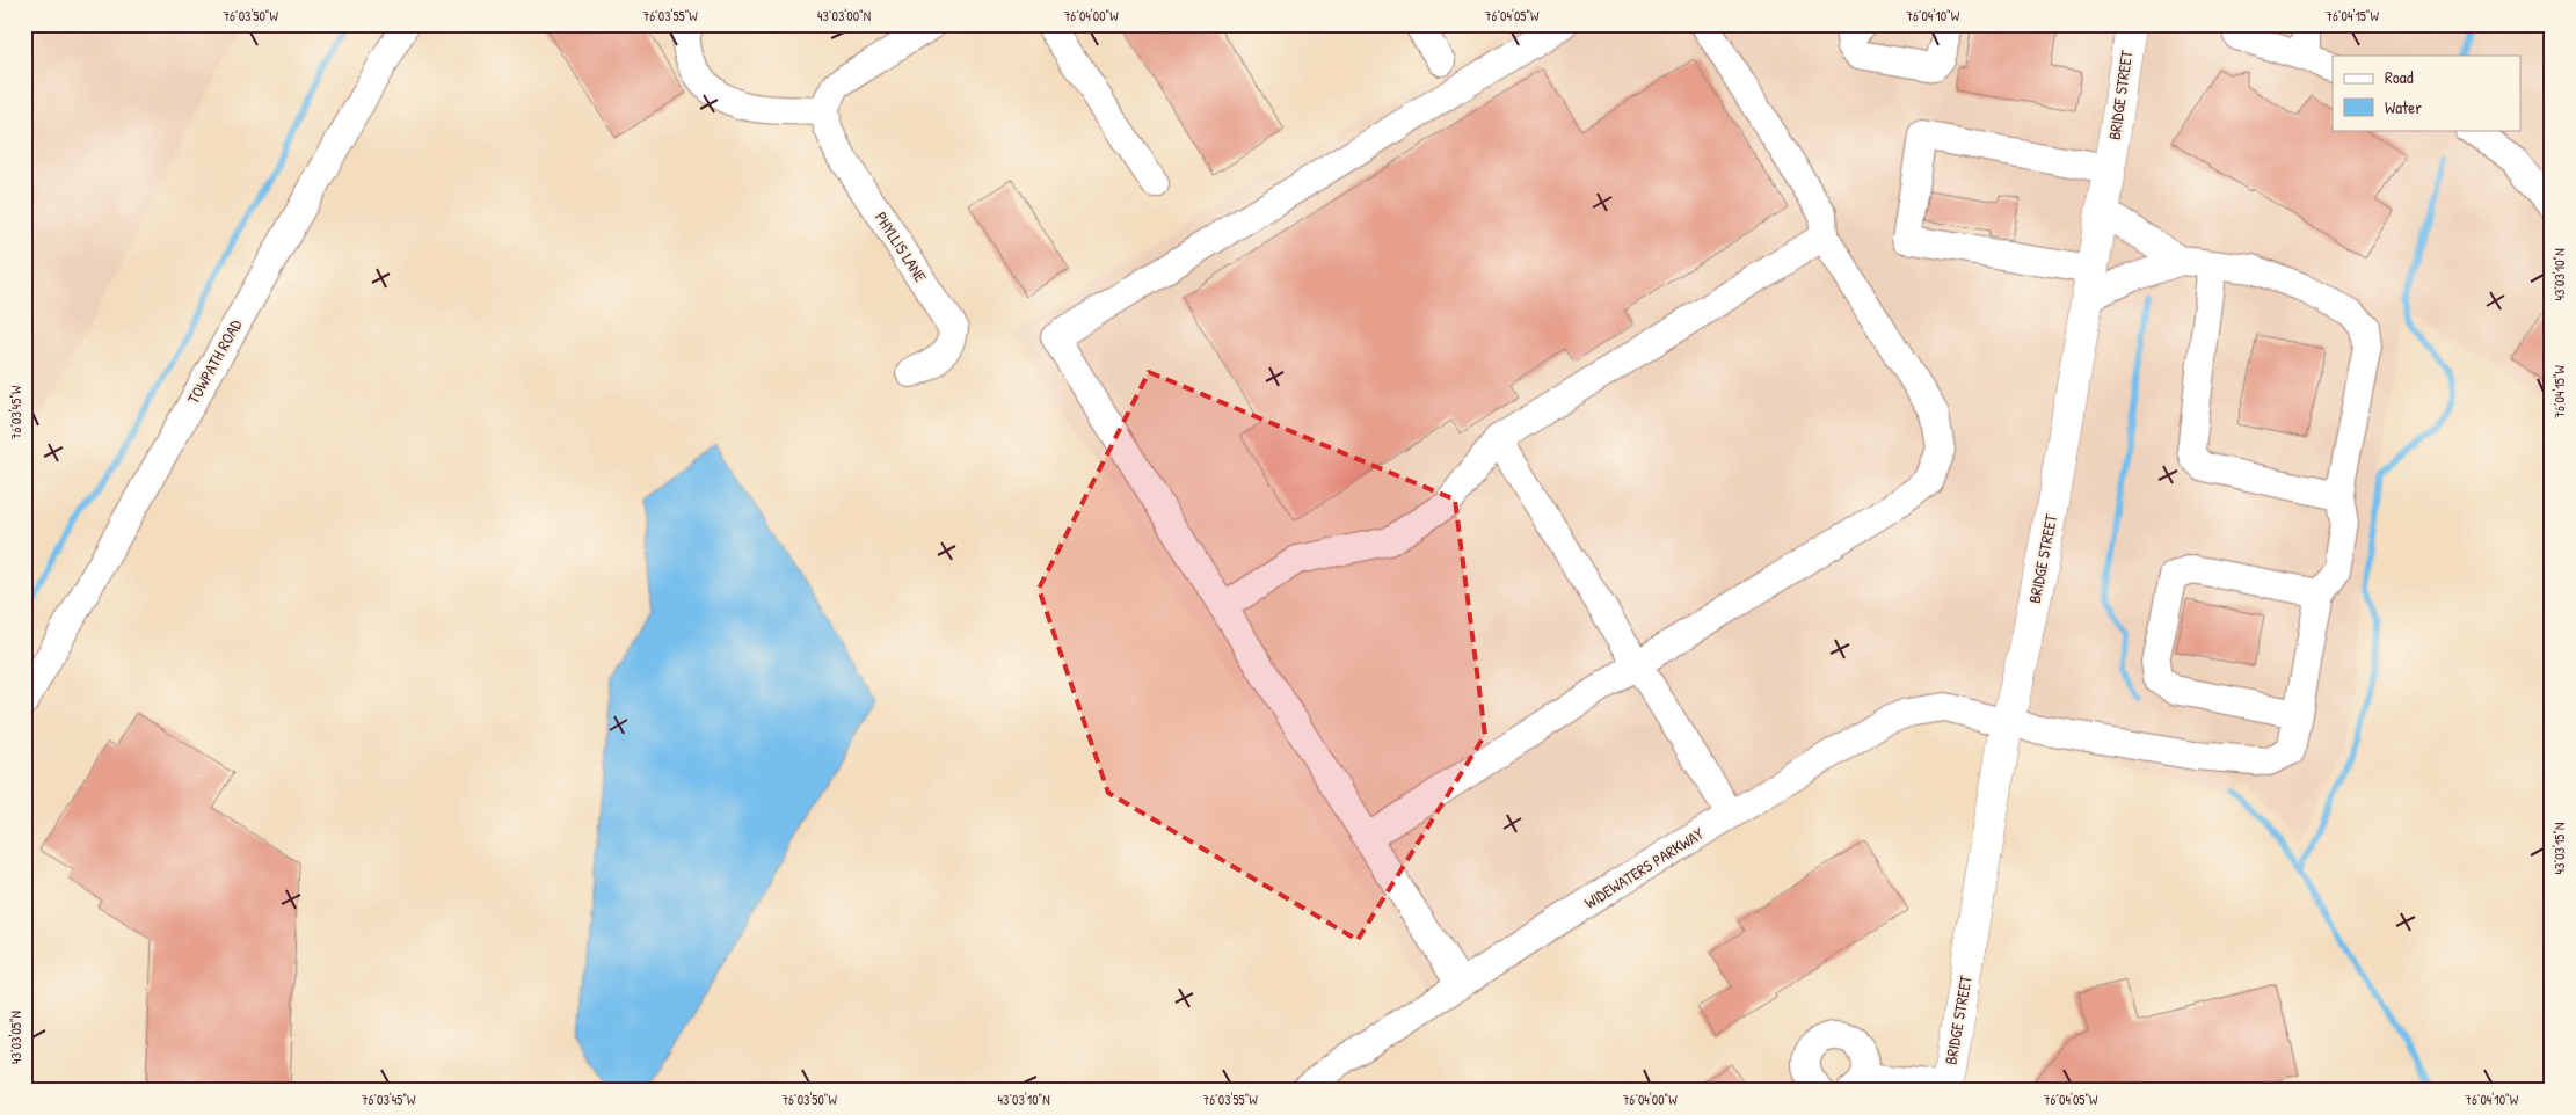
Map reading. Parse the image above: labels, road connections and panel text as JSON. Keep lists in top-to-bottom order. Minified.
{"streets":{"main road":["BRIDGE STREET"],"street":["PHYLLIS LANE","TOWPATH ROAD","WIDEWATERS PARKWAY"]},"crossings":[["BRIDGE STREET","WIDEWATERS PARKWAY"]],"legend":["Road","Water"],"coordinates":["76°03'50\"W","76°03'55\"W","43°03'00\"N","76°04'00\"W","76°04'05\"W","76°04'10\"W","76°04'15\"W","43°03'10\"N","76°03'45\"W","43°03'15\"N","43°03'05\"N"]}
